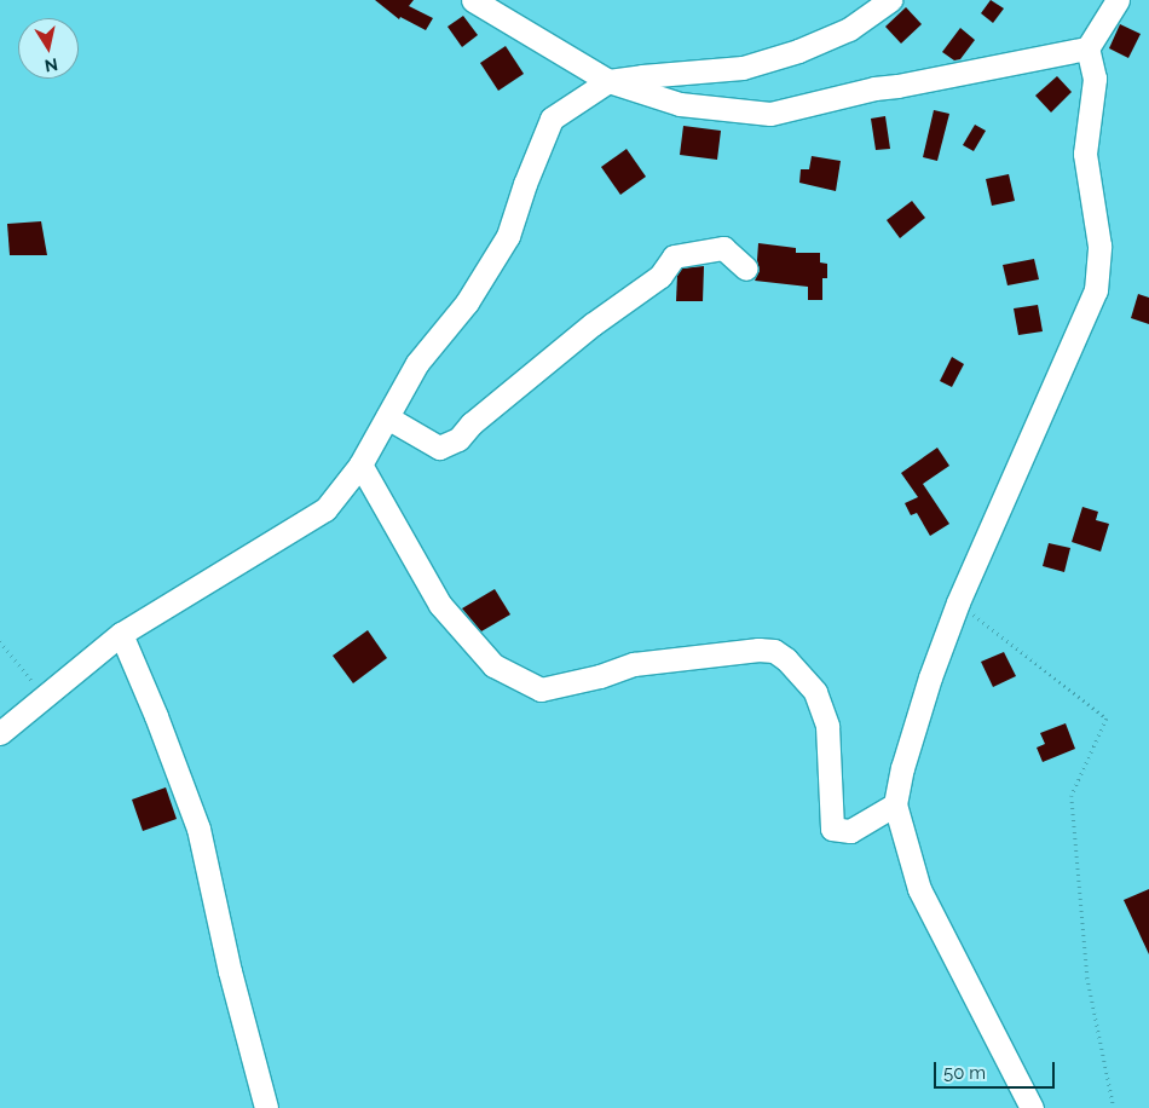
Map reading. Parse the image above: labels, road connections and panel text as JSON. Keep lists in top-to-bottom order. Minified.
{"scale_bar":"50 m","north":"bottom"}
